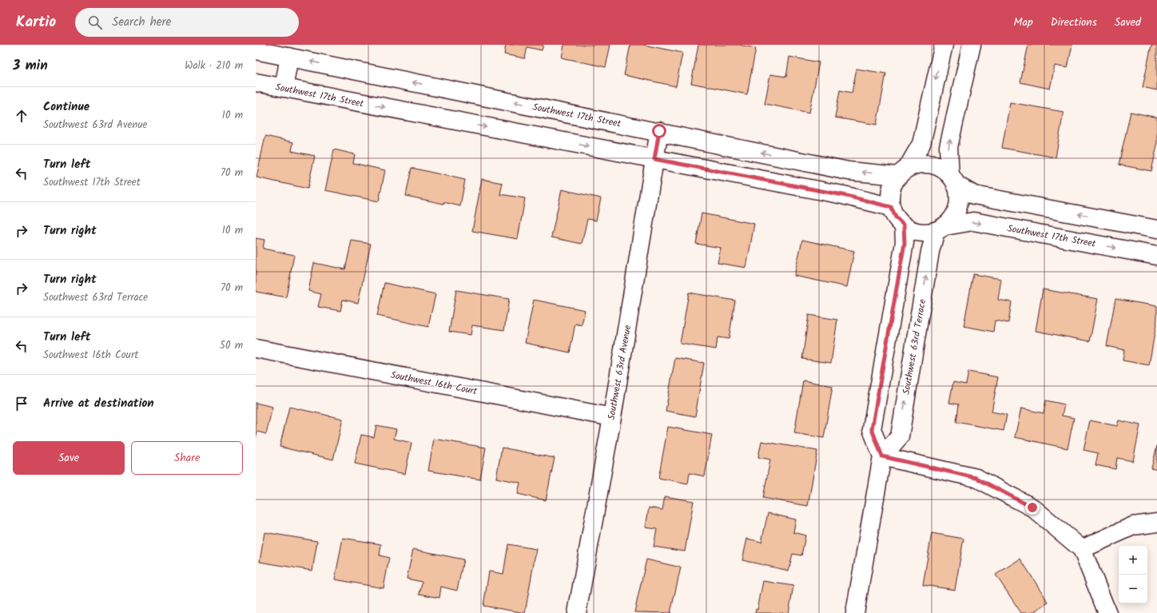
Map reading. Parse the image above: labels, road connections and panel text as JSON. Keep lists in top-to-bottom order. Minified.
{"streets":{"street":["Southwest 17th Street","Southwest 63rd Terrace","Southwest 63rd Avenue","Southwest 16th Court"]},"crossings":[["Southwest 17th Street","Southwest 63rd Terrace"],["Southwest 17th Street","Southwest 63rd Avenue"],["Southwest 63rd Avenue","Southwest 16th Court"]],"page":{"header":"Kartio","search":"Search here","nav":["Map","Directions","Saved"],"heading":["3 min","Walk · 210 m"],"list":[["Continue","Southwest 63rd Avenue","10 m"],["Turn left","Southwest 17th Street","70 m"],["Turn right","10 m"],["Turn right","Southwest 63rd Terrace","70 m"],["Turn left","Southwest 16th Court","50 m"],"Arrive at destination"],"buttons":["Save","Share"],"map_buttons":["+","−"]}}
